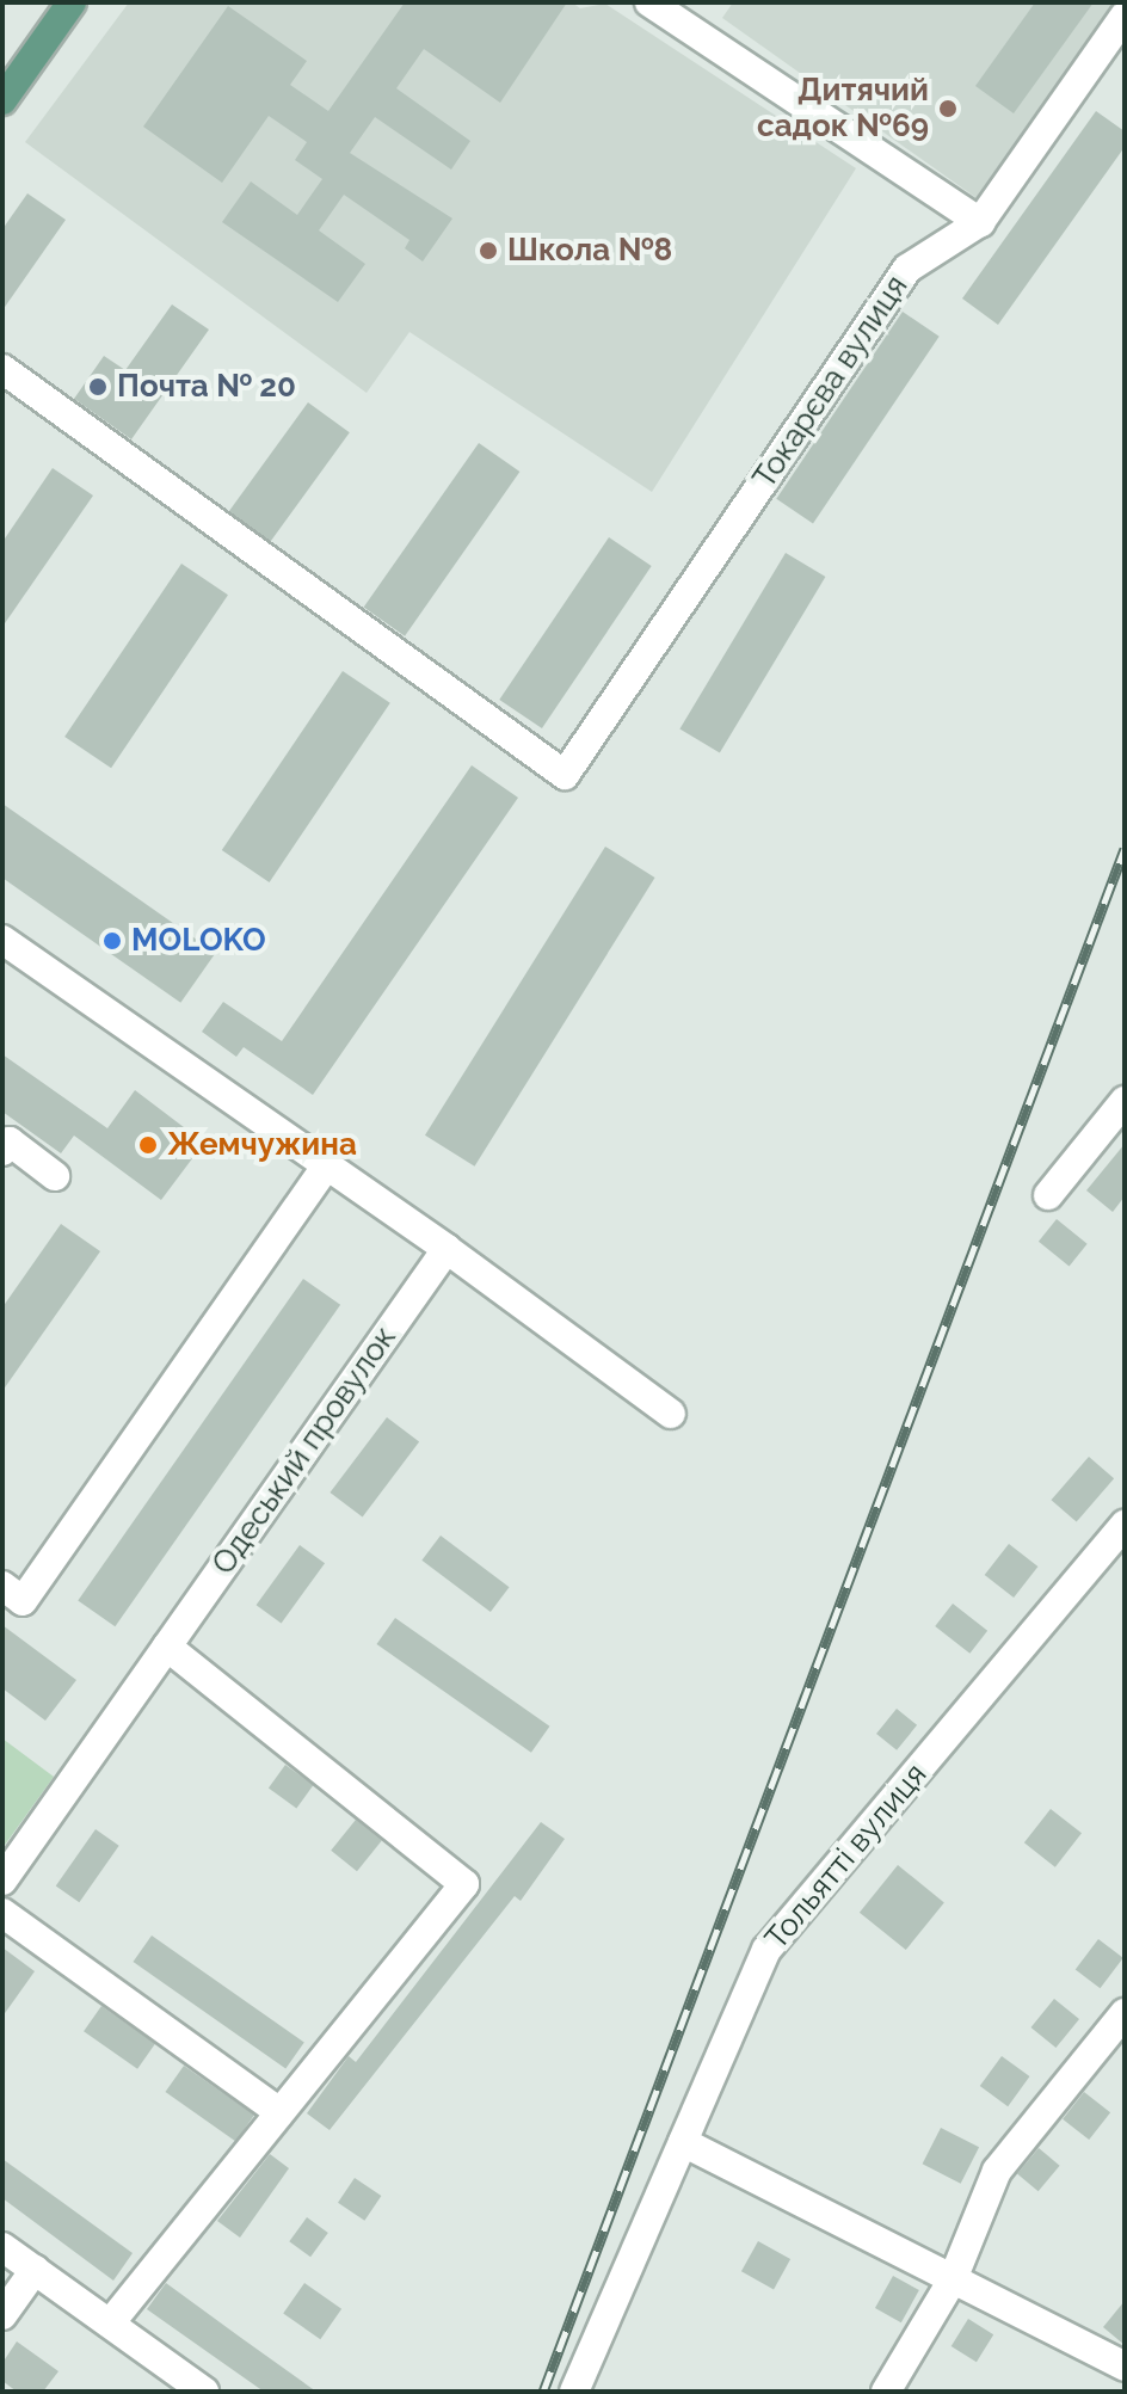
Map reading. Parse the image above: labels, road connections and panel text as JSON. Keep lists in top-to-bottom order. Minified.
{"streets":{"street":["Токарєва вулиця","Одеський провулок","Тольятті вулиця"]},"places":["Дитячий садок №69","Школа №8","Почта № 20","MOLOKO","Жемчужина"]}
